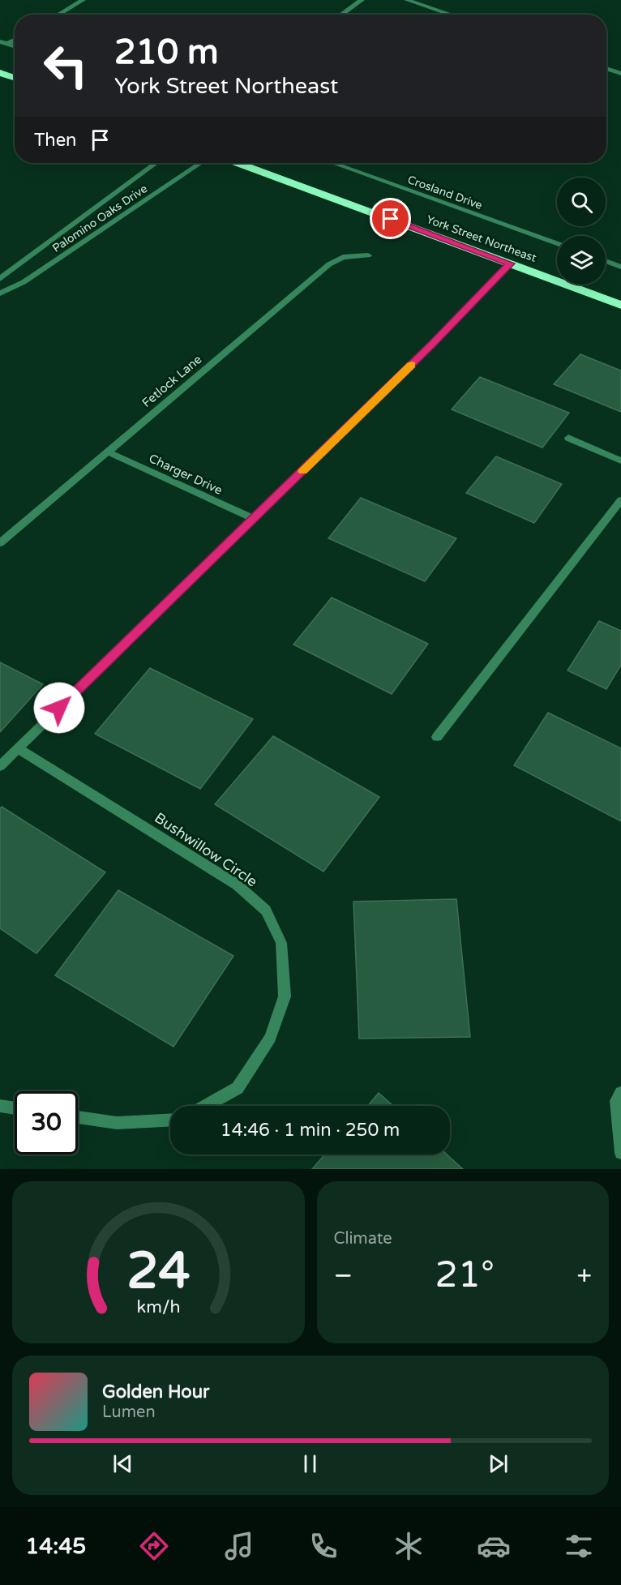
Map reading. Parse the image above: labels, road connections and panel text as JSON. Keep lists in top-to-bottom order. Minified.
{"streets":{"highway":["York Street Northeast"],"street":["Crosland Drive","Palomino Oaks Drive","Fetlock Lane","Charger Drive","Bushwillow Circle"]},"crossings":[["Fetlock Lane","Charger Drive"]],"page":{"turn":["210 m","York Street Northeast"],"then":"Then","limit":"30","trip":"14:46 · 1 min · 250 m","tile":"Climate","heat":["−","21°","+"],"song":["Golden Hour","Lumen"],"tabs":"14:45","gauge":["24","km/h"]}}
